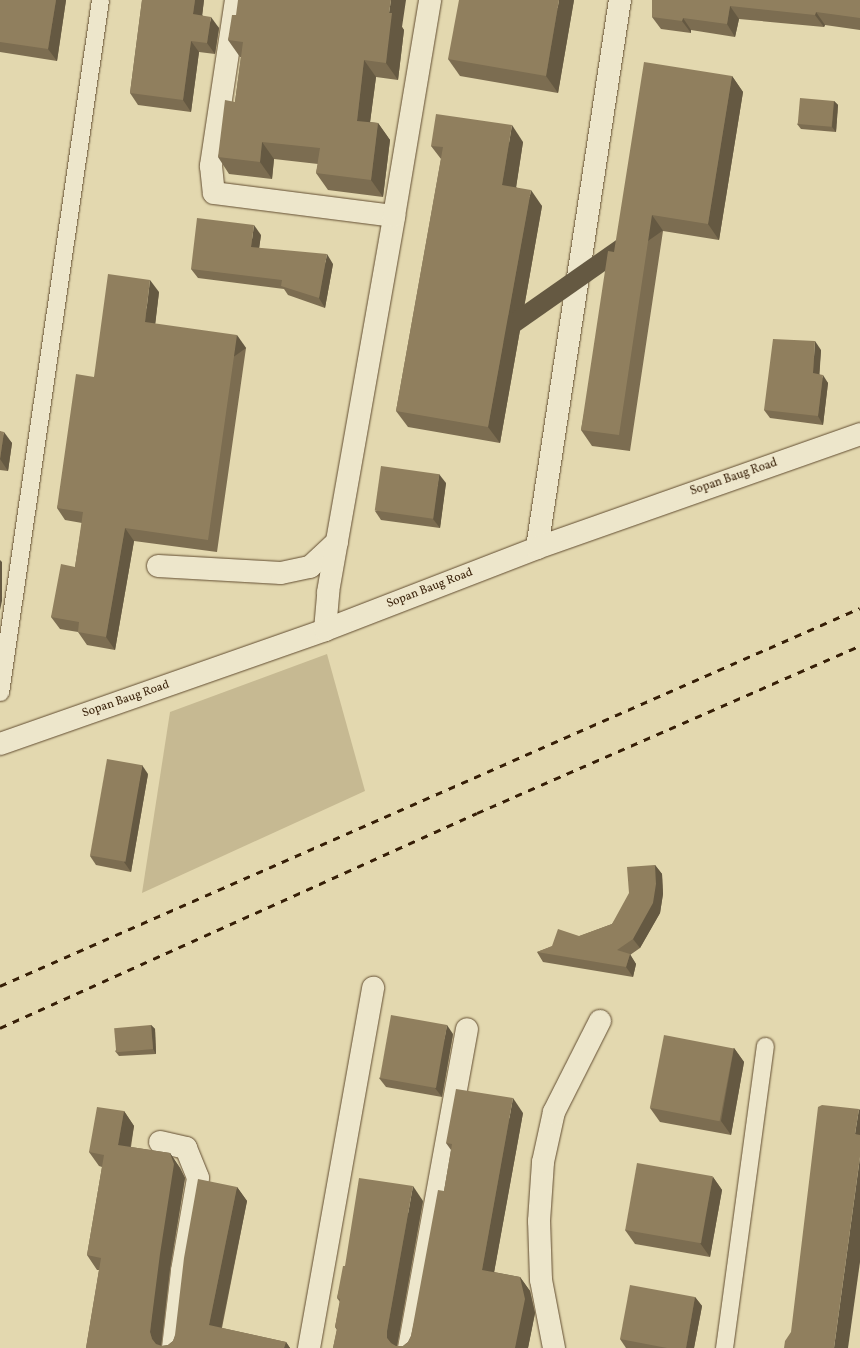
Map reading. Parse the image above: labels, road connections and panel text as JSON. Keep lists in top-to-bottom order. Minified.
{"streets":{"street":["Sopan Baug Road"]}}
